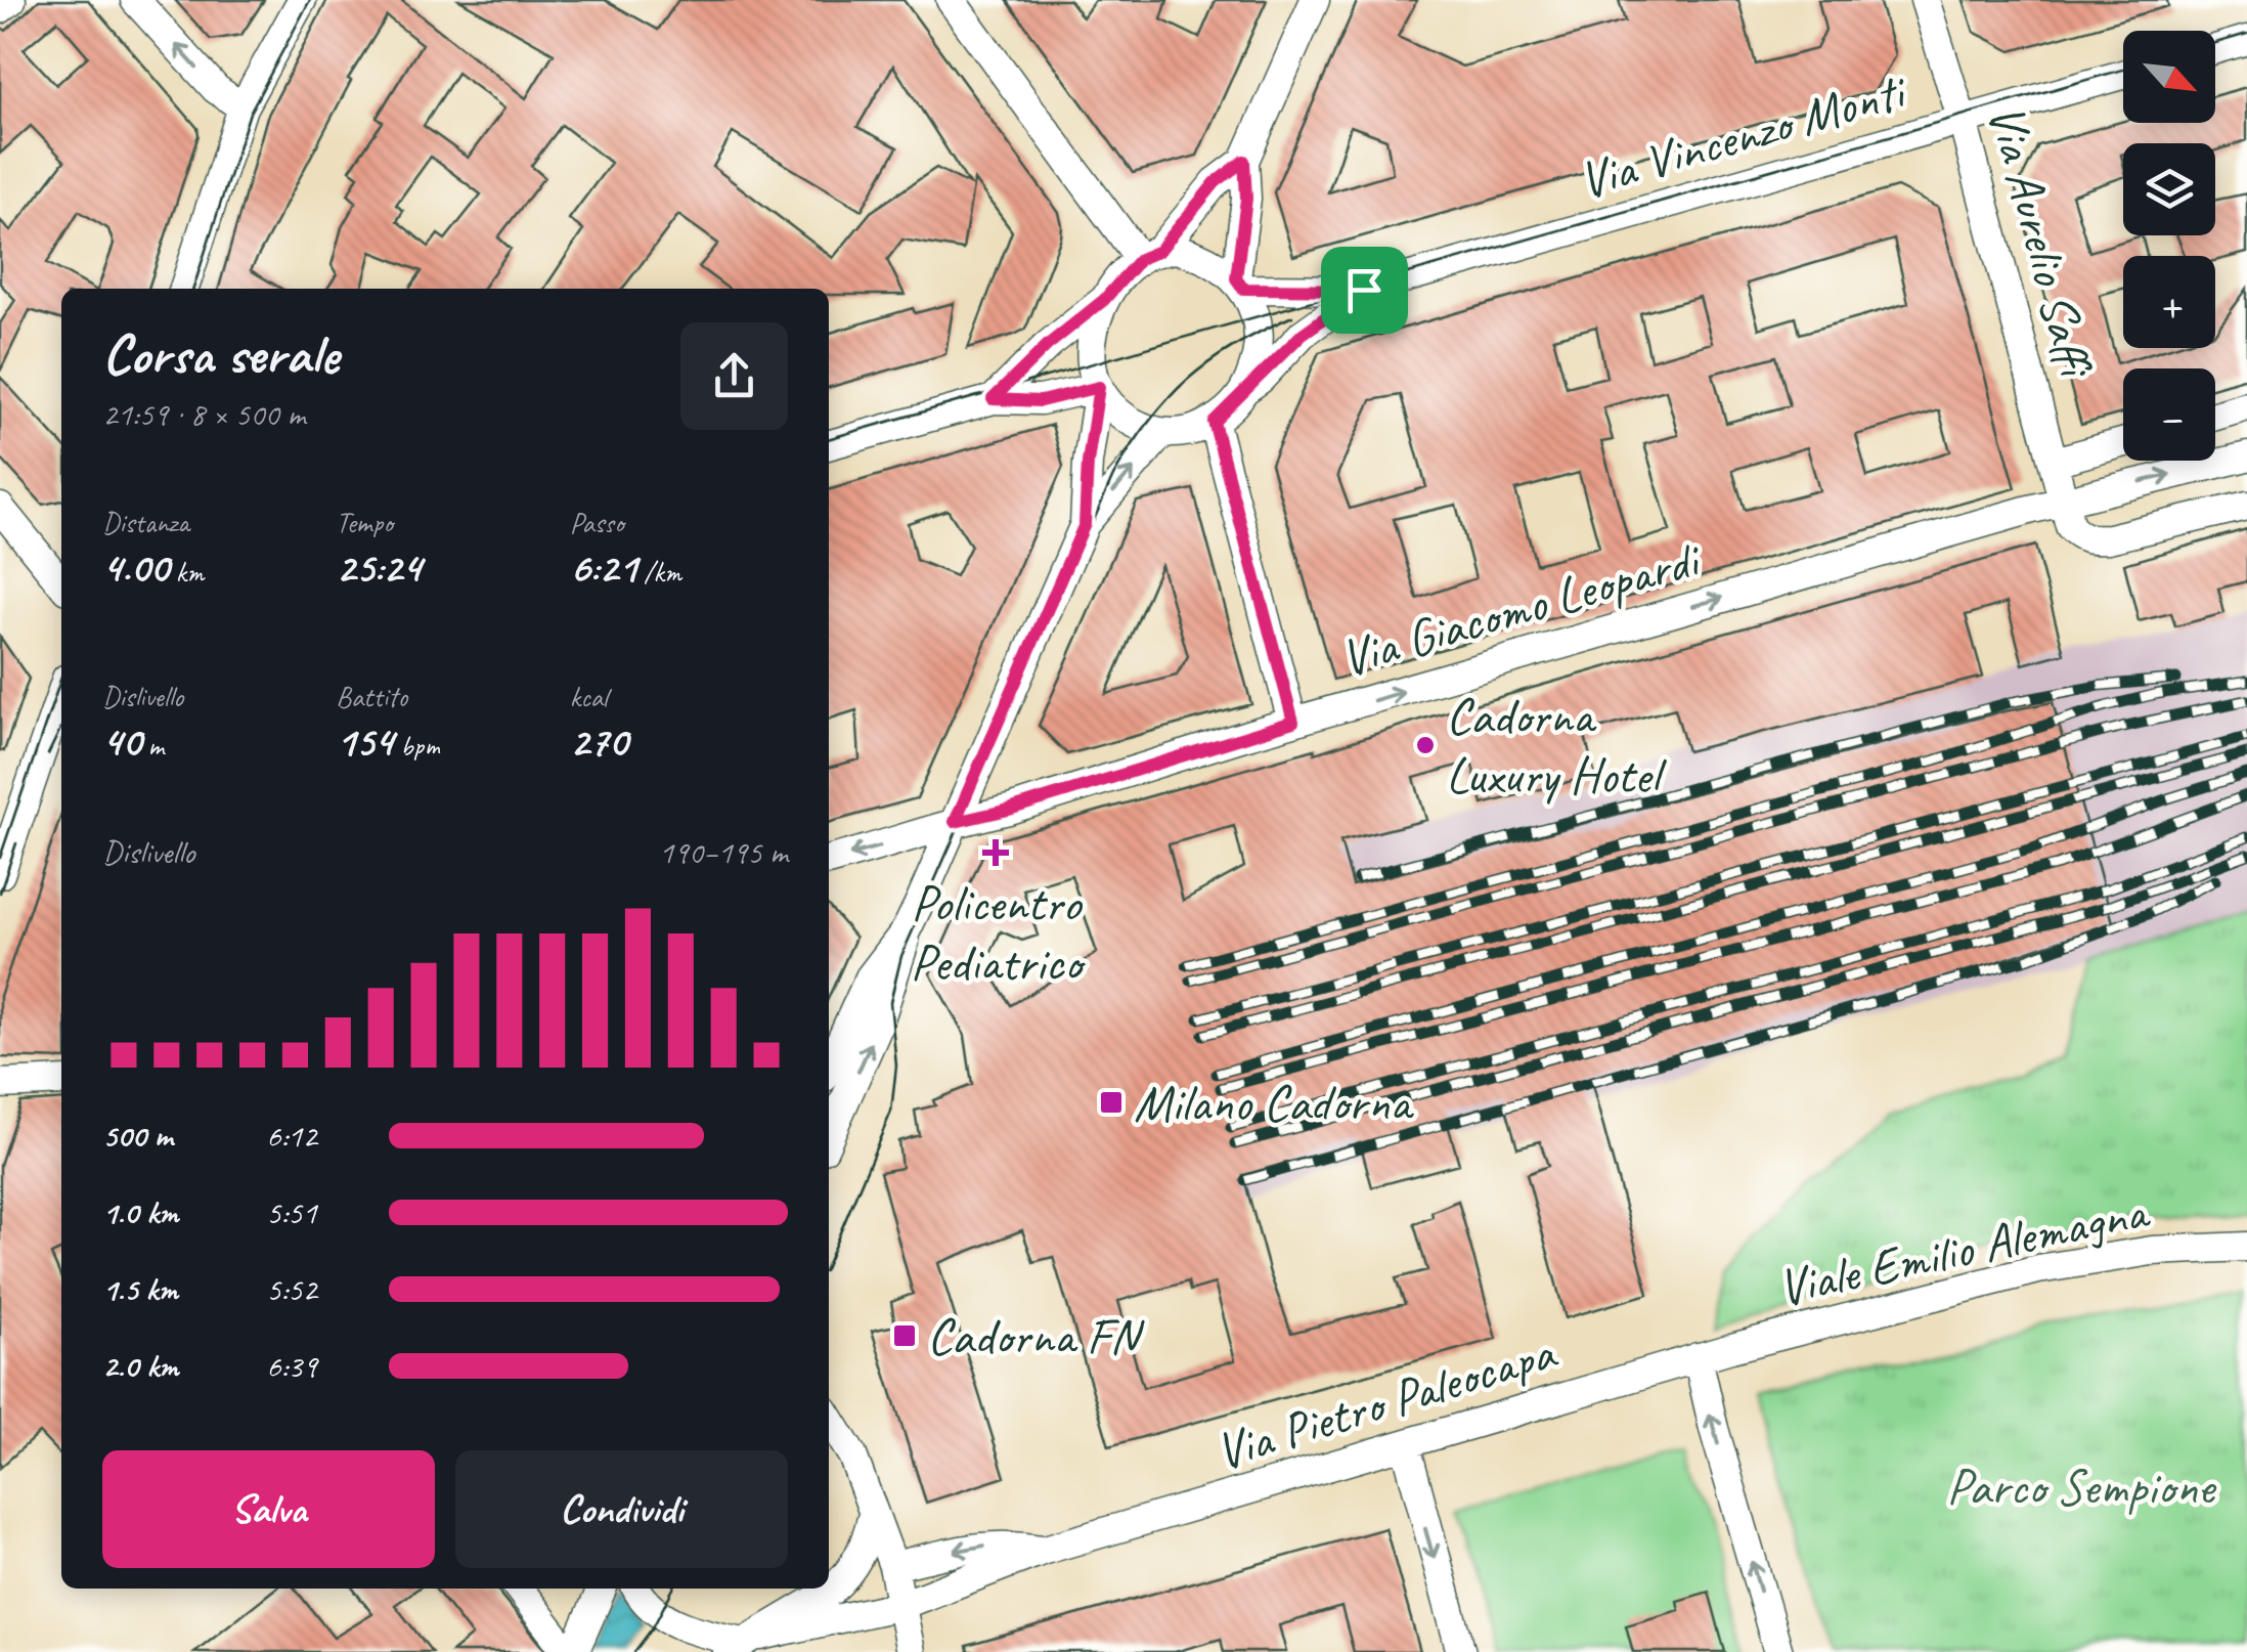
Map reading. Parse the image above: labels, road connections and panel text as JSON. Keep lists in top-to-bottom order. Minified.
{"streets":{"street":["Via Vincenzo Monti","Via Aurelio Saffi","Via Giacomo Leopardi","Viale Emilio Alemagna","Via Pietro Paleocapa"]},"crossings":[["Via Vincenzo Monti","Via Aurelio Saffi"],["Via Aurelio Saffi","Via Giacomo Leopardi"],["Viale Emilio Alemagna","Via Pietro Paleocapa"]],"parks":["Parco Sempione"],"places":{"other":["Cadorna Luxury Hotel"],"health":["Policentro Pediatrico"],"transit":["Milano Cadorna","Cadorna FN"]},"north":"bottom right","page":{"map_buttons":["+","−"],"heading":["Corsa serale","21:59 · 8 × 500 m"],"stats":[["Distanza","4.00 km"],["Tempo","25:24"],["Passo","6:21 /km"],["Dislivello","40 m"],["Battito","154 bpm"],["kcal","270"]],"chart":["Dislivello","190–195 m"],"list":[{"name":"500 m","note":"6:12"},{"name":"1.0 km","note":"5:51"},{"name":"1.5 km","note":"5:52"},{"name":"2.0 km","note":"6:39"}],"buttons":["Salva","Condividi"]}}
